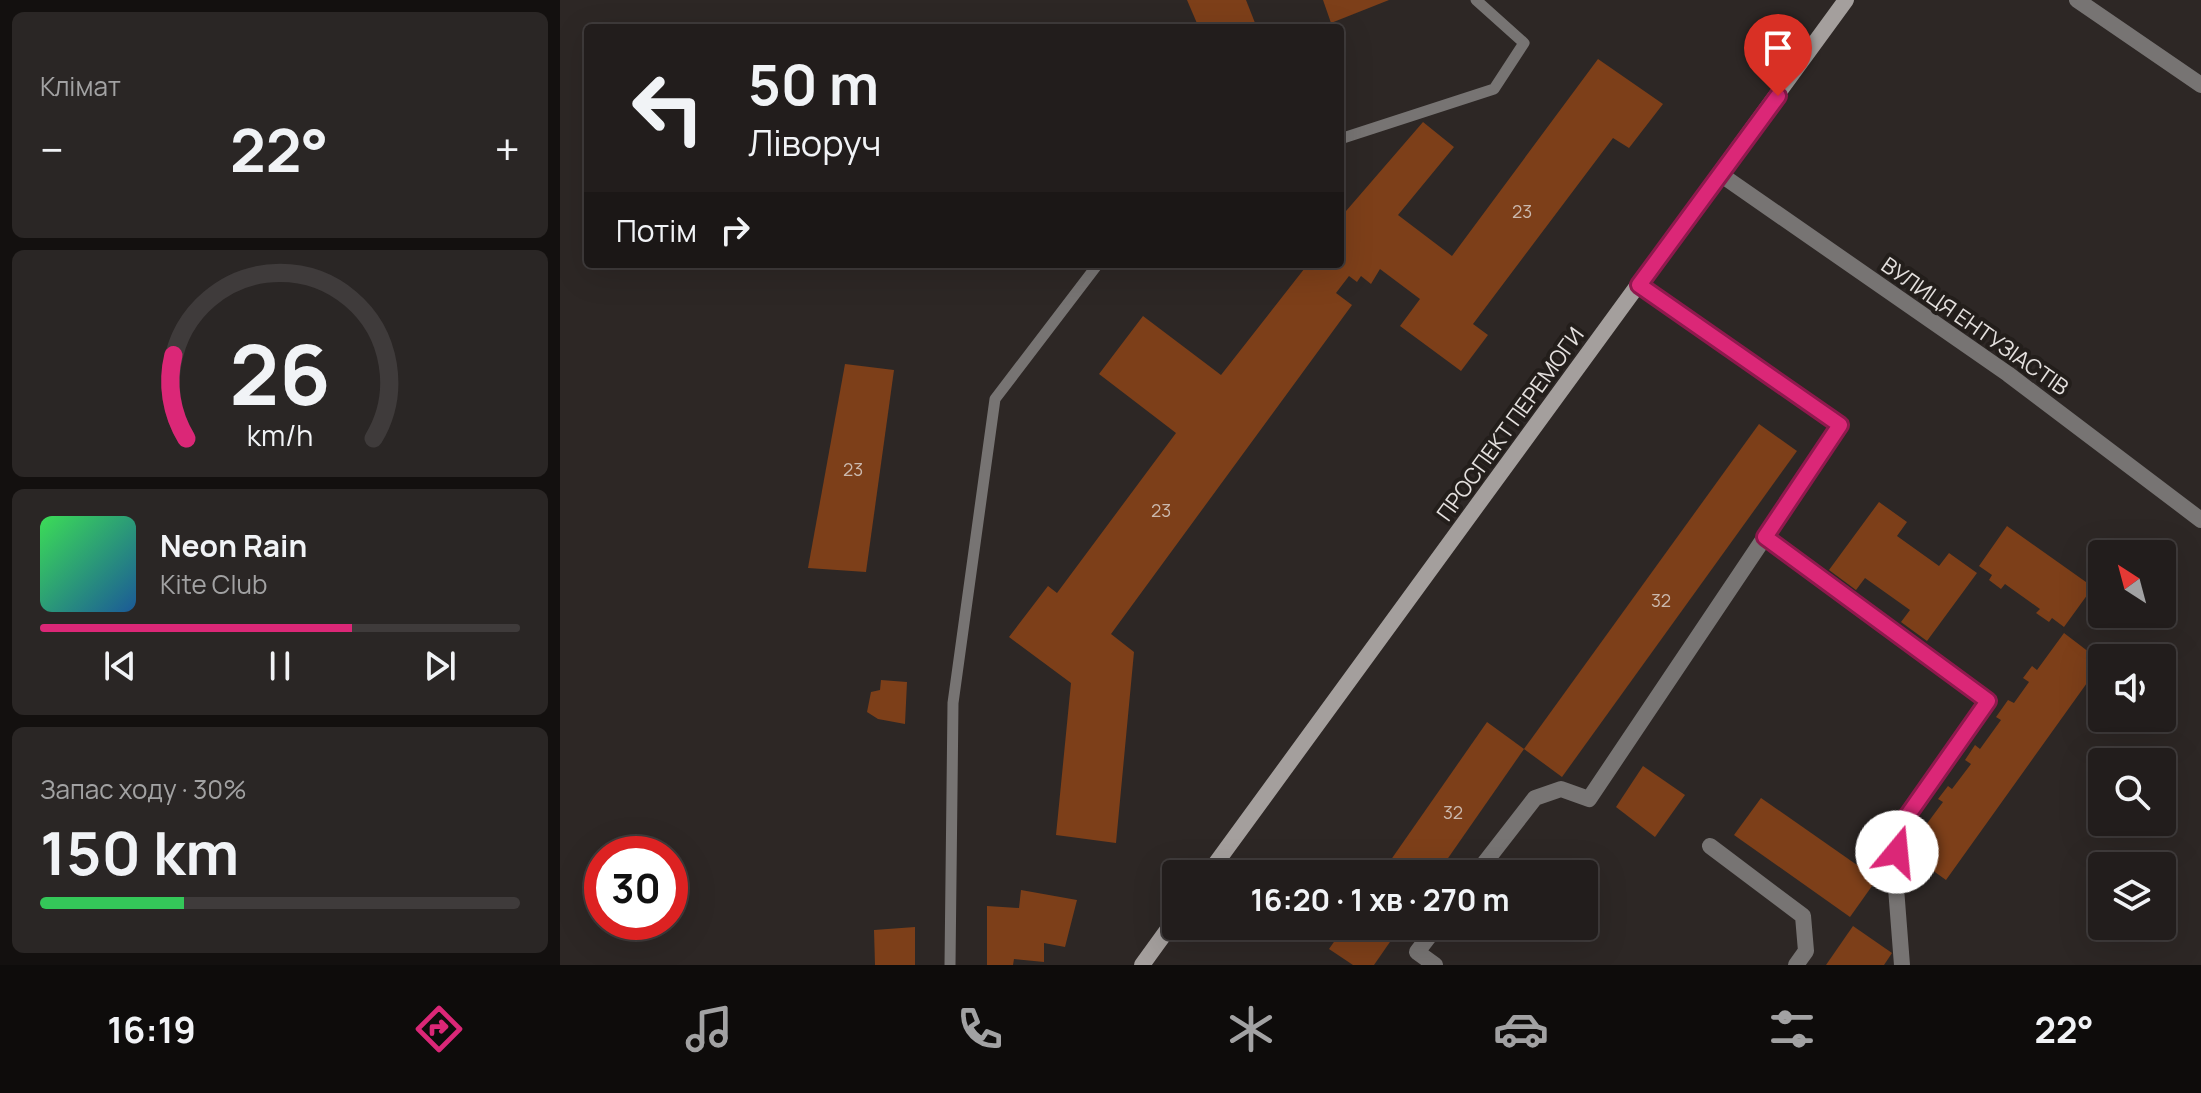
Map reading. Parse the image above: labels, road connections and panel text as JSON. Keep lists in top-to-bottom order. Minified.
{"streets":{"main road":["ПРОСПЕКТ ПЕРЕМОГИ"],"street":["ВУЛИЦЯ ЕНТУЗІАСТІВ"]},"crossings":[["ВУЛИЦЯ ЕНТУЗІАСТІВ","ПРОСПЕКТ ПЕРЕМОГИ"]],"house_numbers":["23","23","23","32","32"],"north":"top left","page":{"tile":["Клімат",["Запас ходу · 30%","150 km"]],"turn":["50 m","Ліворуч"],"heat":["−","22°","+"],"then":"Потім","song":["Neon Rain","Kite Club"],"limit":"30","trip":"16:20 · 1 хв · 270 m","tabs":["16:19","22°"],"gauge":["26","km/h"]}}
